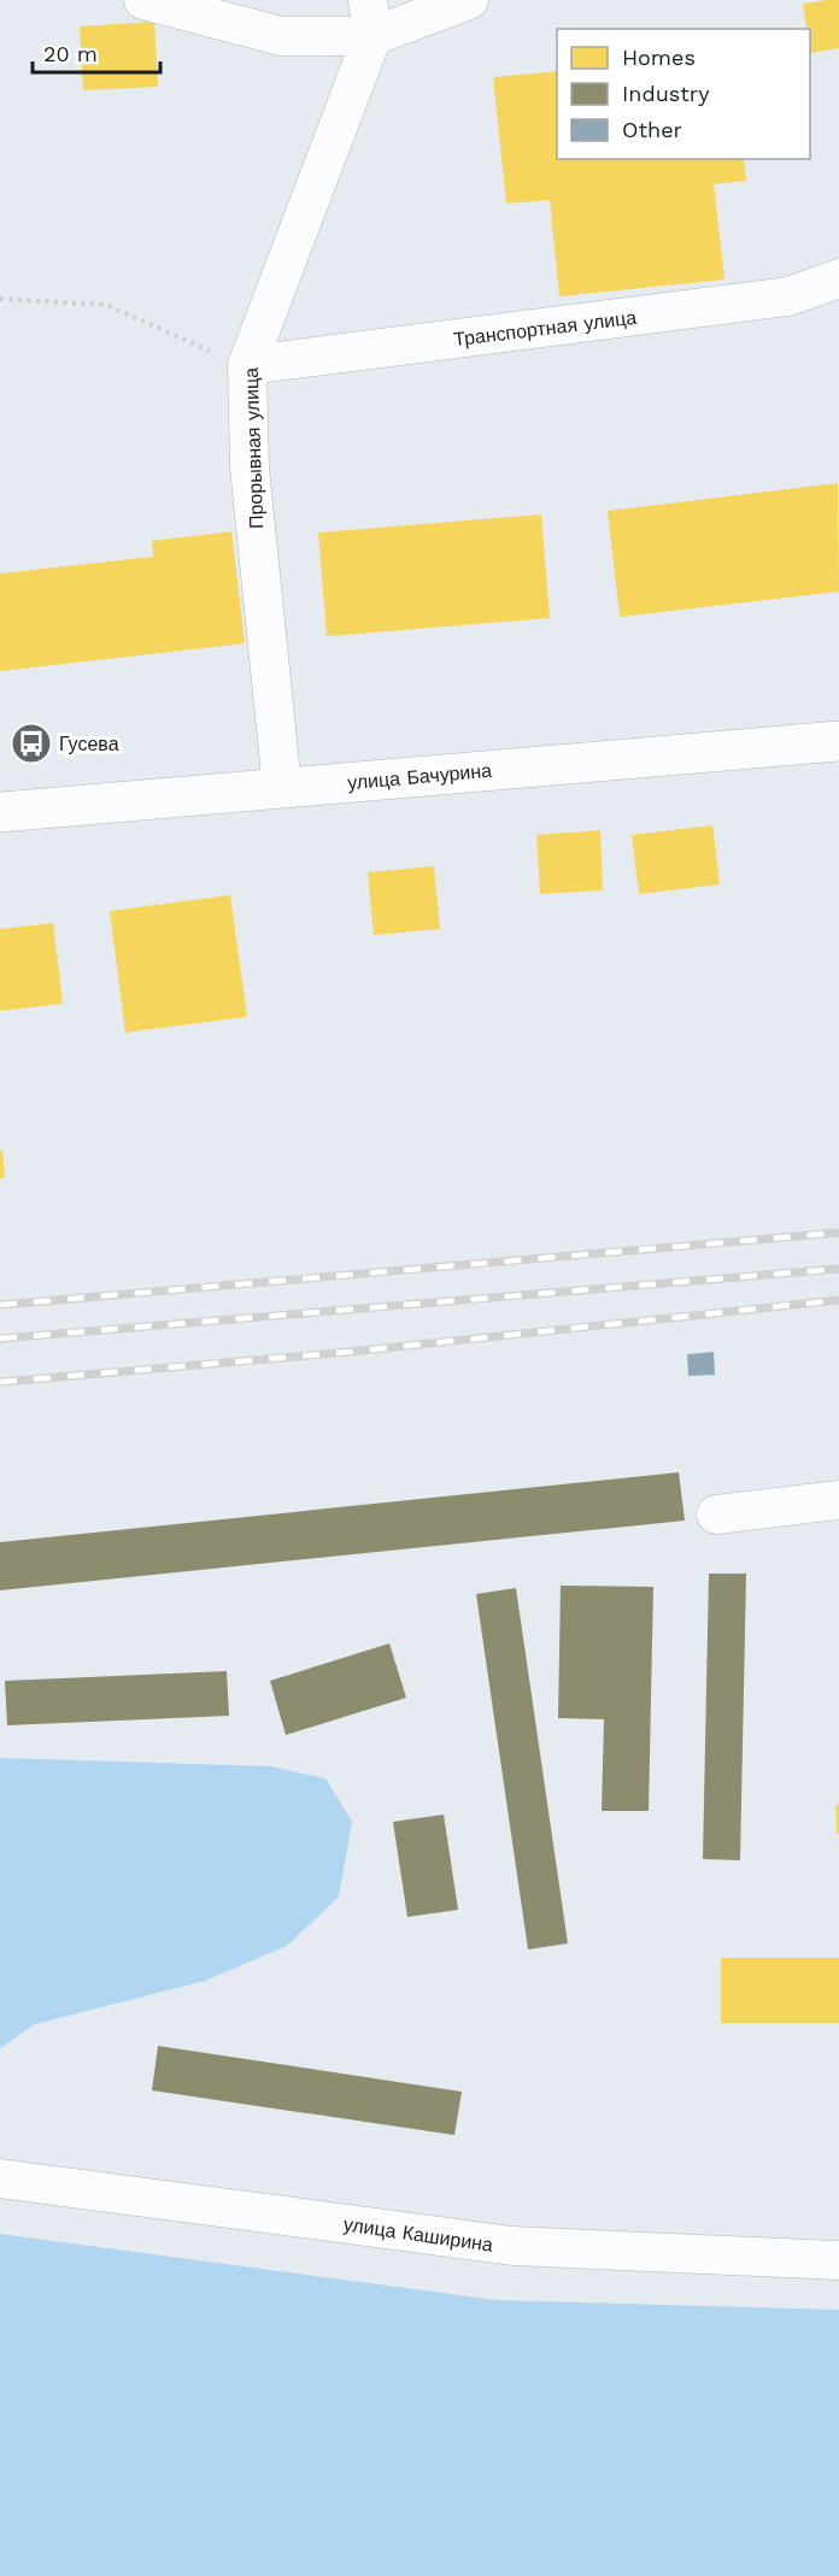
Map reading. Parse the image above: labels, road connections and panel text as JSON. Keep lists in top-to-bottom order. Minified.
{"streets":{"street":["Транспортная улица","Прорывная улица","улица Бачурина","улица Каширина"]},"crossings":[["Транспортная улица","Прорывная улица"],["Прорывная улица","улица Бачурина"]],"places":{"bus stop":["Гусева"]},"legend":["Homes","Industry","Other"],"scale_bar":"20 m"}
